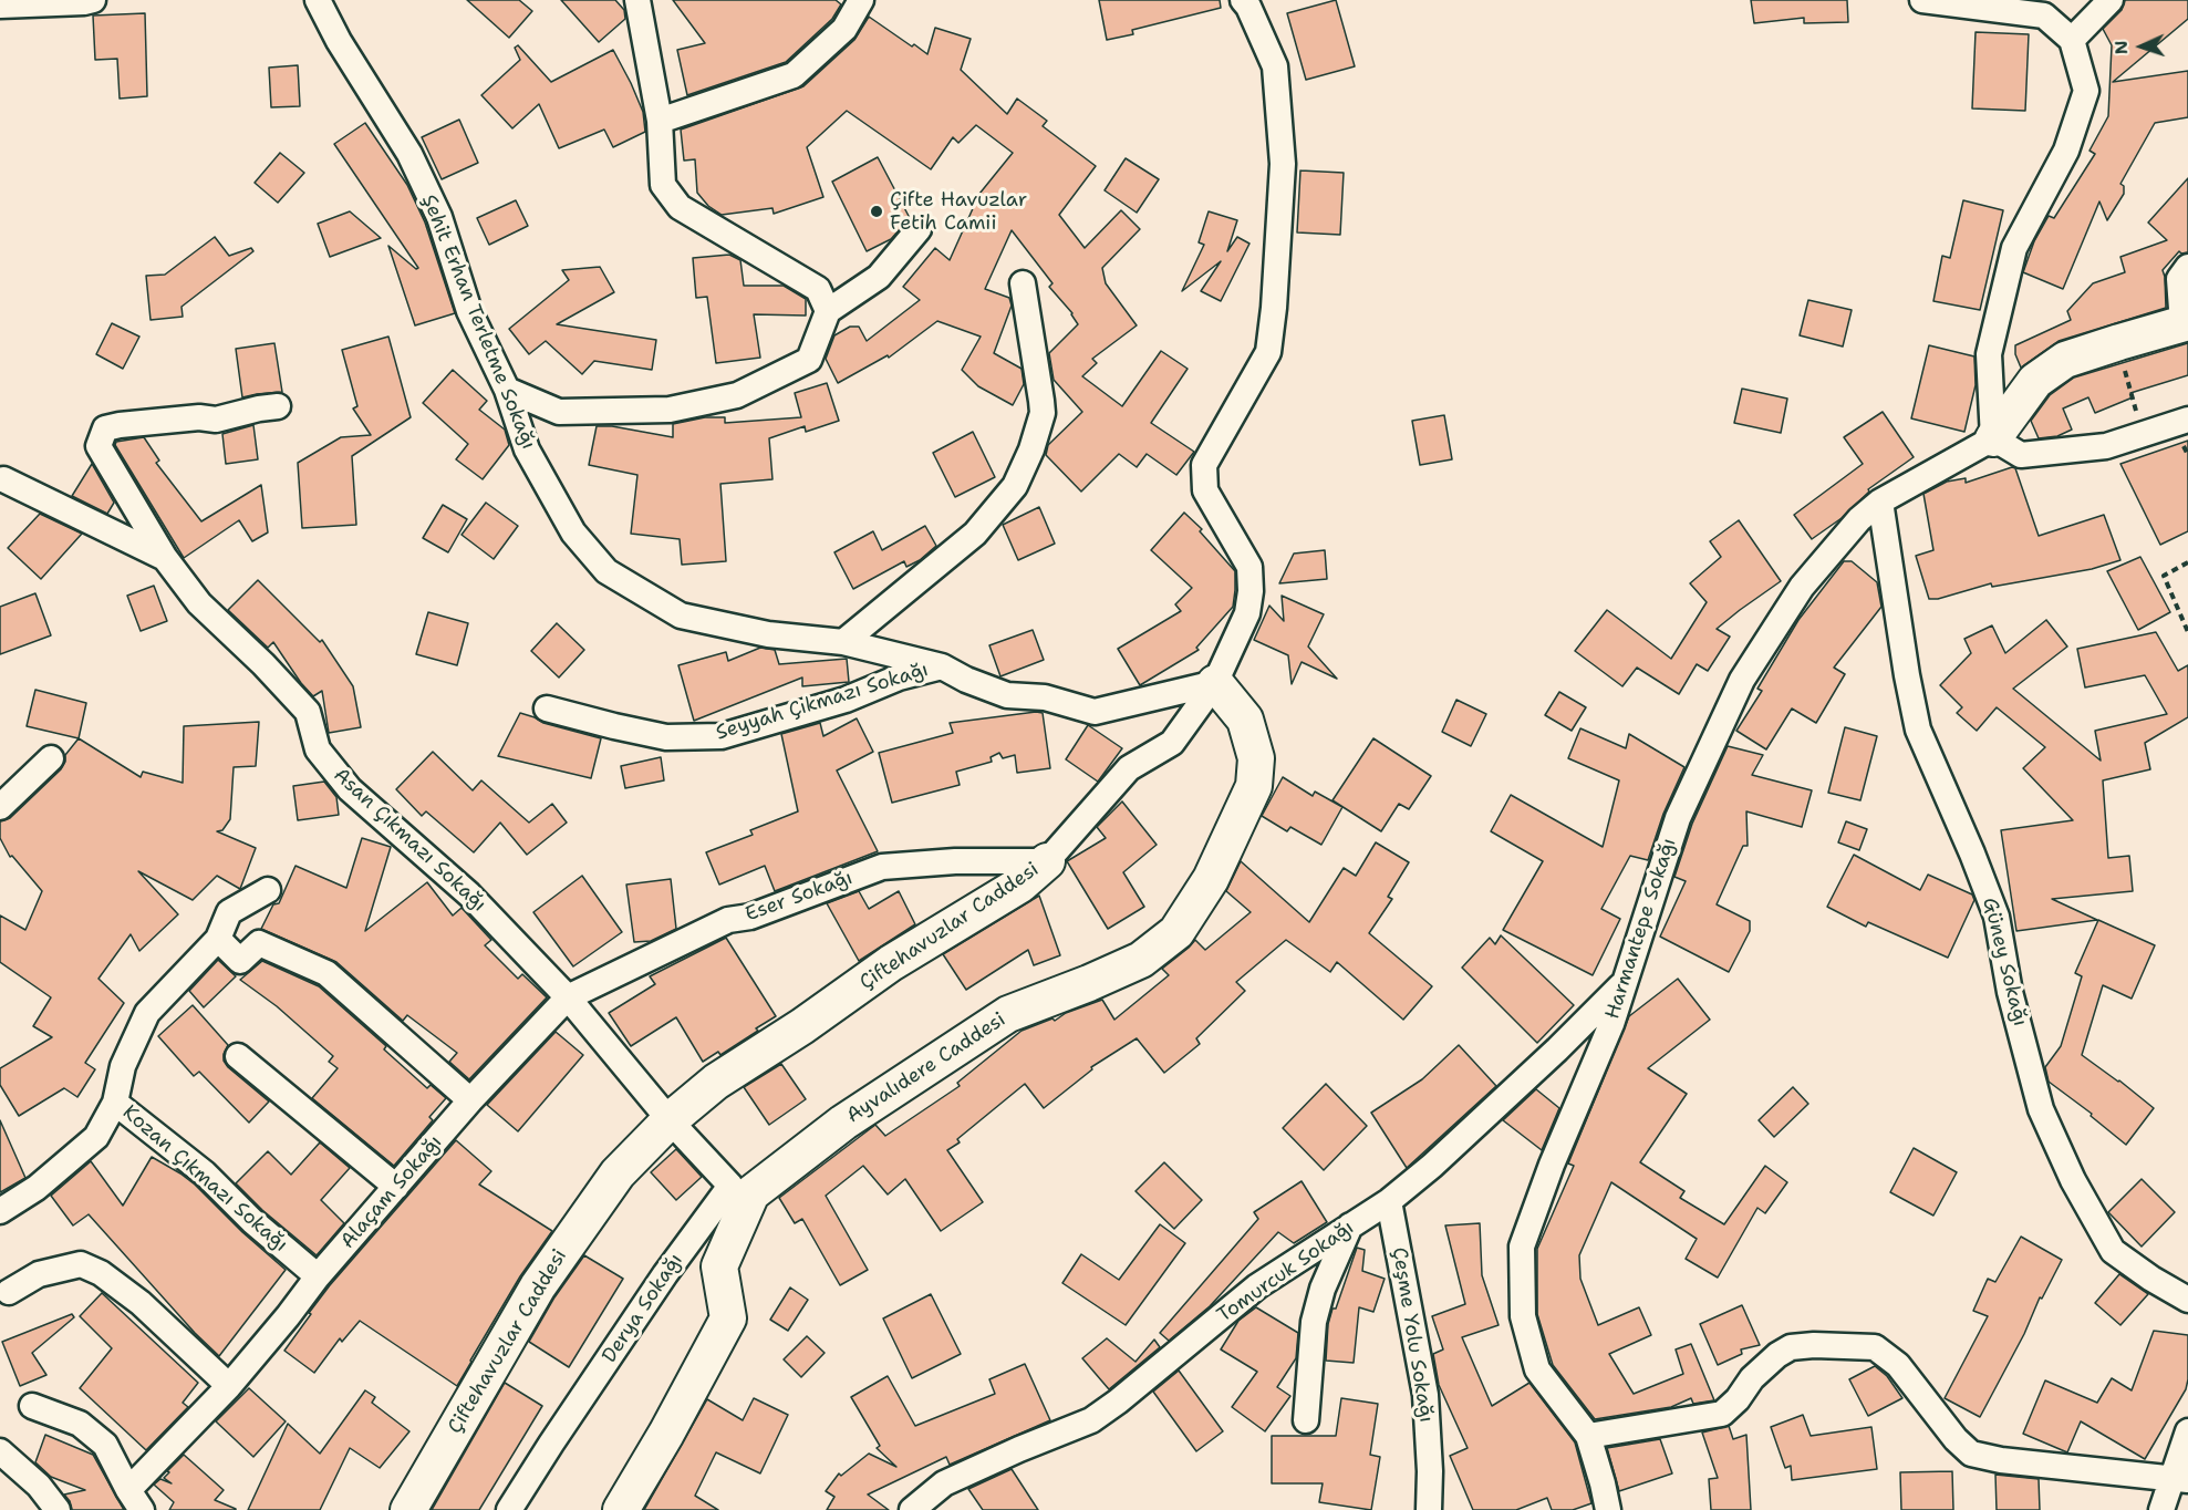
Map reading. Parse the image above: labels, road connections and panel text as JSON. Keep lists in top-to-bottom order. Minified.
{"streets":{"street":["Şehit Erhan Terletme Sokağı","Seyyah Çıkmazı Sokağı","Asan Çıkmazı Sokağı","Eser Sokağı","Çiftehavuzlar Caddesi","Harmantepe Sokağı","Güney Sokağı","Ayvalıdere Caddesi","Kozan Çıkmazı Sokağı","Alaçam Sokağı","Tomurcuk Sokağı","Derya Sokağı","Çeşme Yolu Sokağı"]},"crossings":[["Şehit Erhan Terletme Sokağı","Seyyah Çıkmazı Sokağı"],["Şehit Erhan Terletme Sokağı","Çiftehavuzlar Caddesi"],["Şehit Erhan Terletme Sokağı","Ayvalıdere Caddesi"],["Asan Çıkmazı Sokağı","Eser Sokağı"],["Asan Çıkmazı Sokağı","Alaçam Sokağı"],["Eser Sokağı","Çiftehavuzlar Caddesi"],["Eser Sokağı","Alaçam Sokağı"],["Çiftehavuzlar Caddesi","Ayvalıdere Caddesi"],["Harmantepe Sokağı","Güney Sokağı"],["Harmantepe Sokağı","Tomurcuk Sokağı"],["Ayvalıdere Caddesi","Derya Sokağı"],["Kozan Çıkmazı Sokağı","Alaçam Sokağı"],["Tomurcuk Sokağı","Çeşme Yolu Sokağı"]],"places":["Çifte Havuzlar Fetih Camii"],"north":"left"}
